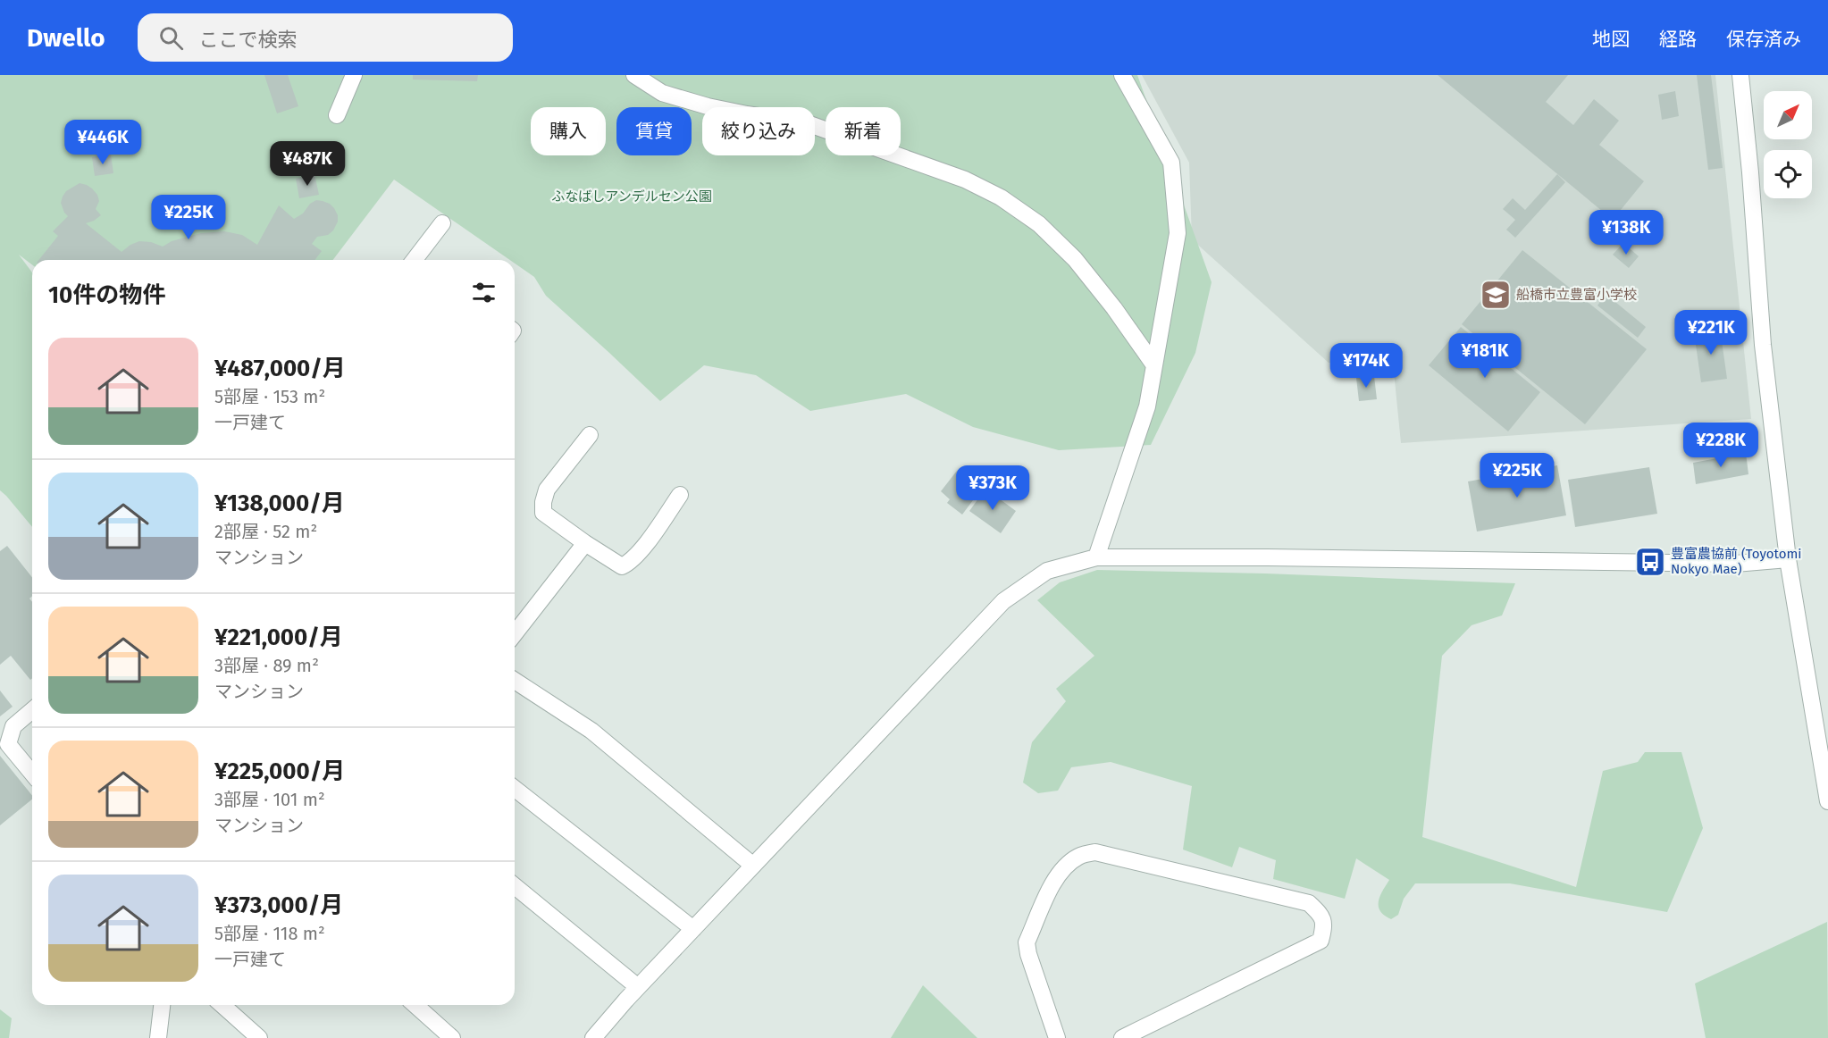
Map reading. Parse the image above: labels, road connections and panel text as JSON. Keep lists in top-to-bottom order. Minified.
{"parks":["ふなばしアンデルセン公園"],"places":{"school or university":["船橋市立豊富小学校"],"bus stop":["豊富農協前 (Toyotomi Nokyo Mae)"]},"north":"top right","page":{"header":"Dwello","search":"ここで検索","nav":["地図","経路","保存済み"],"chip":["購入","賃貸","絞り込み","新着"],"price":["¥446K","¥487K","¥225K","¥138K","¥221K","¥181K","¥174K","¥228K","¥225K","¥373K"],"heading":"10件の物件","list":[{"name":"¥487,000/月","note":"5部屋 · 153 m² · 一戸建て"},{"name":"¥138,000/月","note":"2部屋 · 52 m² · マンション"},{"name":"¥221,000/月","note":"3部屋 · 89 m² · マンション"},{"name":"¥225,000/月","note":"3部屋 · 101 m² · マンション"},{"name":"¥373,000/月","note":"5部屋 · 118 m² · 一戸建て"}]}}
